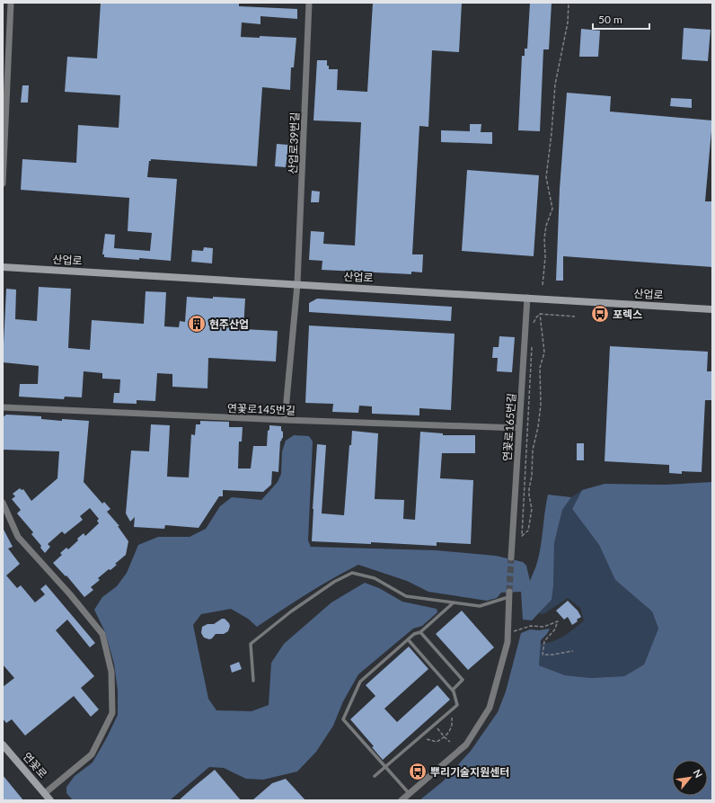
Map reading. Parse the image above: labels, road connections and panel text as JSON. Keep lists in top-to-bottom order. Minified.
{"streets":{"street":["산업로39번길","산업로","연꽃로145번길","연꽃로165번길","연꽃로"]},"crossings":[["산업로39번길","산업로"],["산업로39번길","연꽃로145번길"],["산업로","연꽃로165번길"],["연꽃로145번길","연꽃로165번길"]],"places":{"bus stop":["포렉스","뿌리기술지원센터"],"building":["현주산업"]},"scale_bar":"50 m","north":"top right"}
